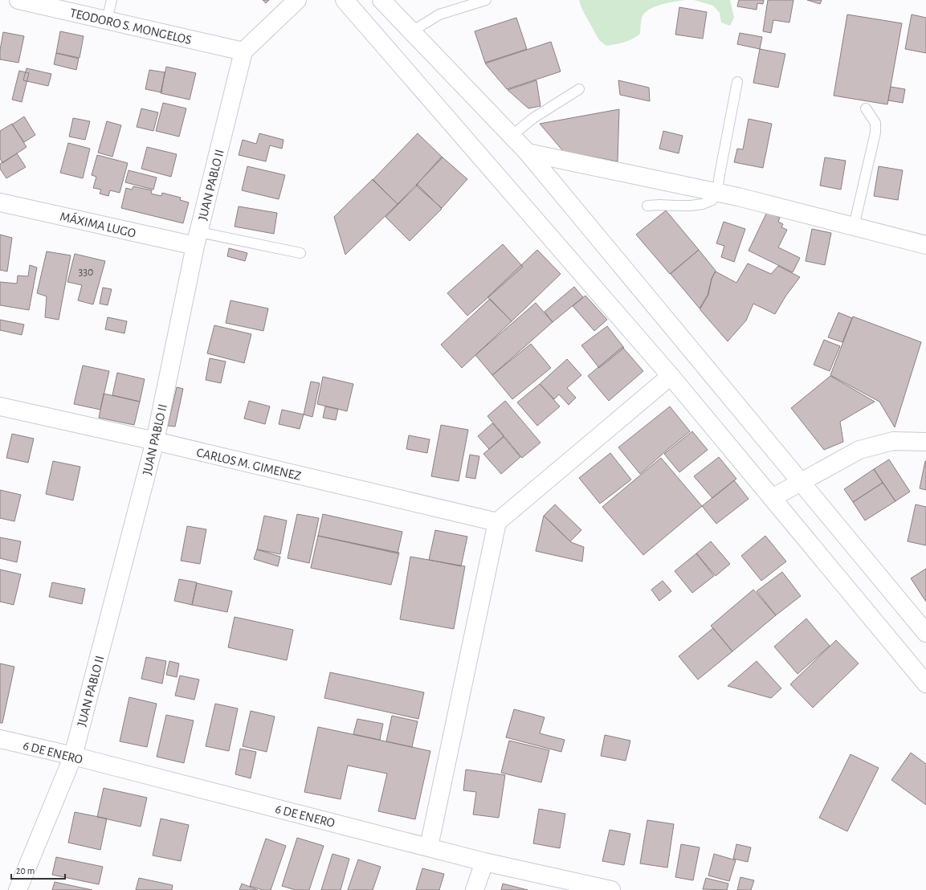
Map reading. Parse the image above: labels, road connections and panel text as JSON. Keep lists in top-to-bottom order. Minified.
{"streets":{"main road":["TEODORO S. MONGELOS","JUAN PABLO II","MÁXIMA LUGO","CARLOS M. GIMENEZ","6 DE ENERO"]},"crossings":[["TEODORO S. MONGELOS","JUAN PABLO II"],["JUAN PABLO II","MÁXIMA LUGO"],["JUAN PABLO II","CARLOS M. GIMENEZ"],["JUAN PABLO II","6 DE ENERO"]],"house_numbers":["330"],"scale_bar":"20 m"}
